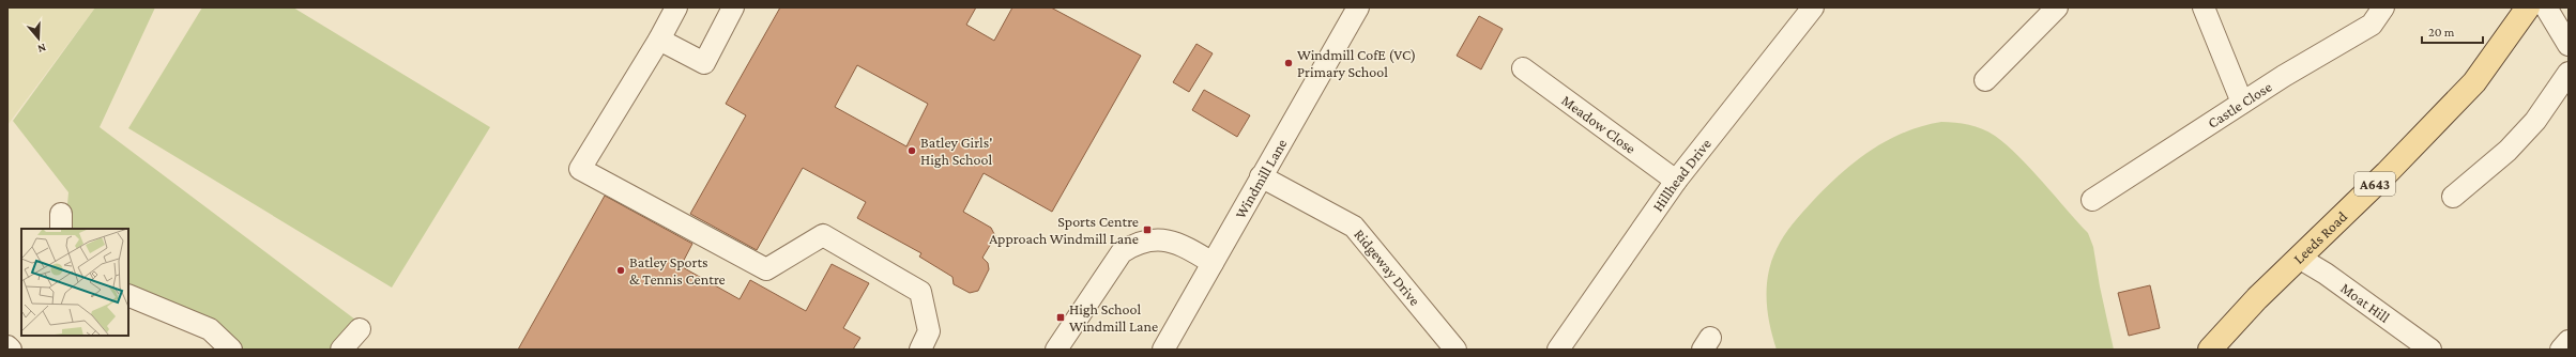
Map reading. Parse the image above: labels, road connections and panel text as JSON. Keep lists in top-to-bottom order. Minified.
{"streets":{"main road":["A643","Leeds Road"],"street":["Castle Close","Meadow Close","Hillhead Drive","Windmill Lane","Ridgeway Drive","Moat Hill"]},"crossings":[["Meadow Close","Hillhead Drive"],["Windmill Lane","Ridgeway Drive"],["Leeds Road","Moat Hill"]],"places":{"other":["Windmill CofE (VC) Primary School","Batley Girls' High School","Batley Sports & Tennis Centre"],"transit":["Sports Centre Approach Windmill Lane","High School Windmill Lane"]},"scale_bar":"20 m","north":"bottom"}
